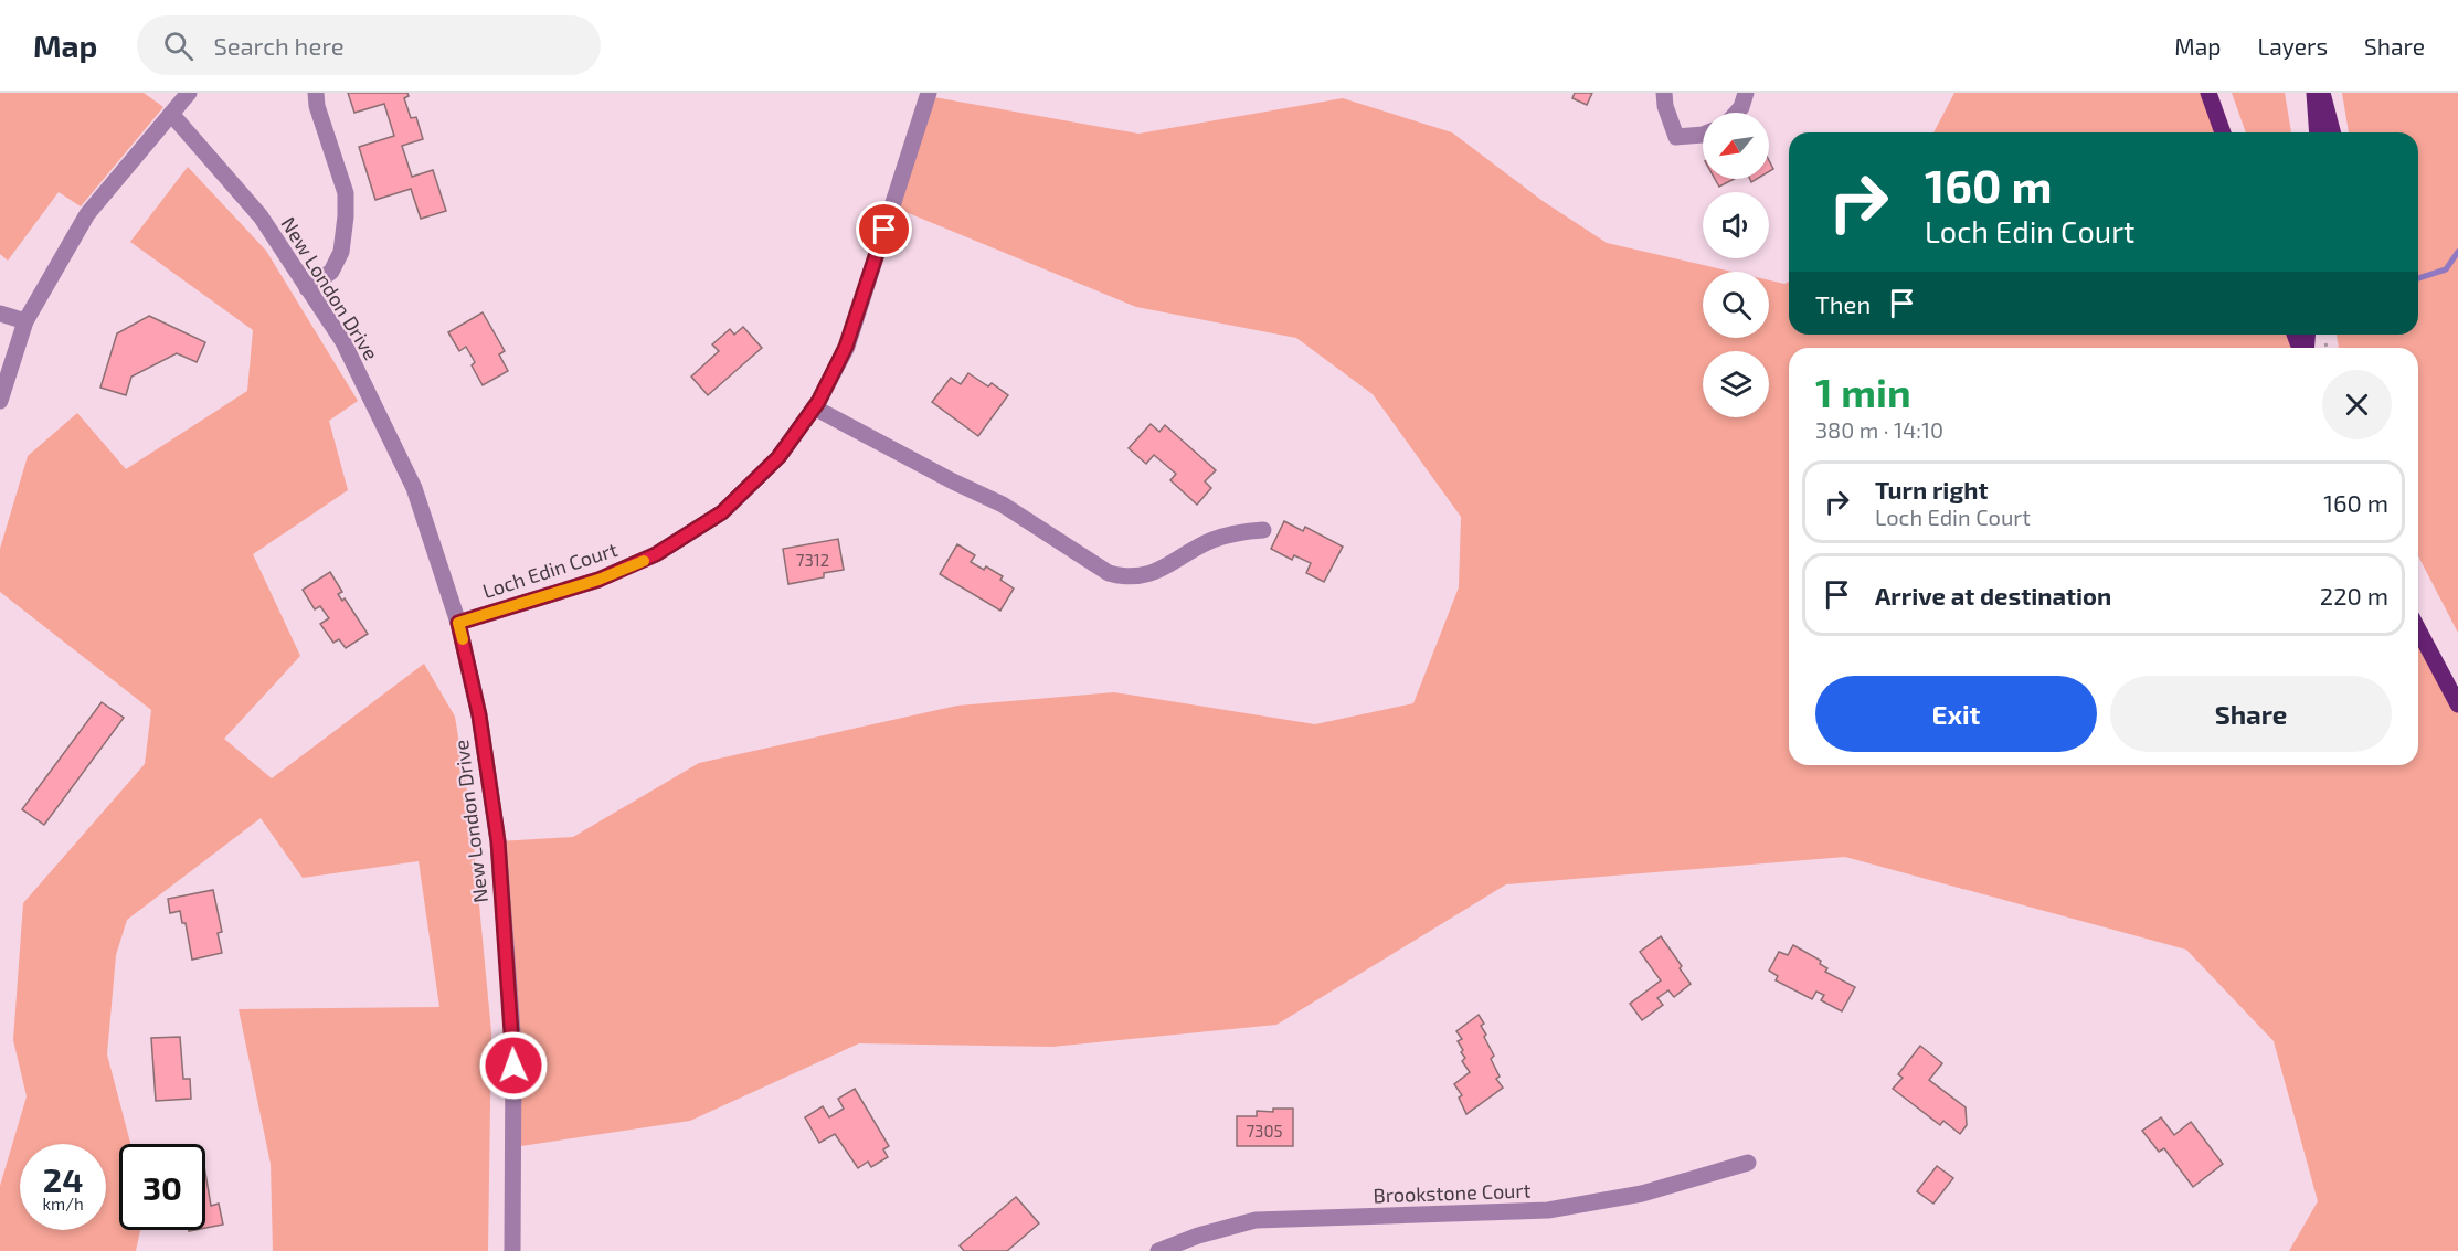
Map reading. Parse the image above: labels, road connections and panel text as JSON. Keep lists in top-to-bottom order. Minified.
{"streets":{"street":["New London Drive","Loch Edin Court","Brookstone Court"]},"crossings":[["New London Drive","Loch Edin Court"]],"house_numbers":["7312","7305"],"north":"bottom left","page":{"header":"Map","search":"Search here","nav":["Map","Layers","Share"],"turn":["160 m","Loch Edin Court"],"then":"Then","heading":["1 min","380 m · 14:10"],"list":[{"name":"Turn right","note":"Loch Edin Court","value":"160 m"},{"name":"Arrive at destination","value":"220 m"}],"buttons":["Exit","Share"],"speed":"24 km/h","limit":"30"}}
